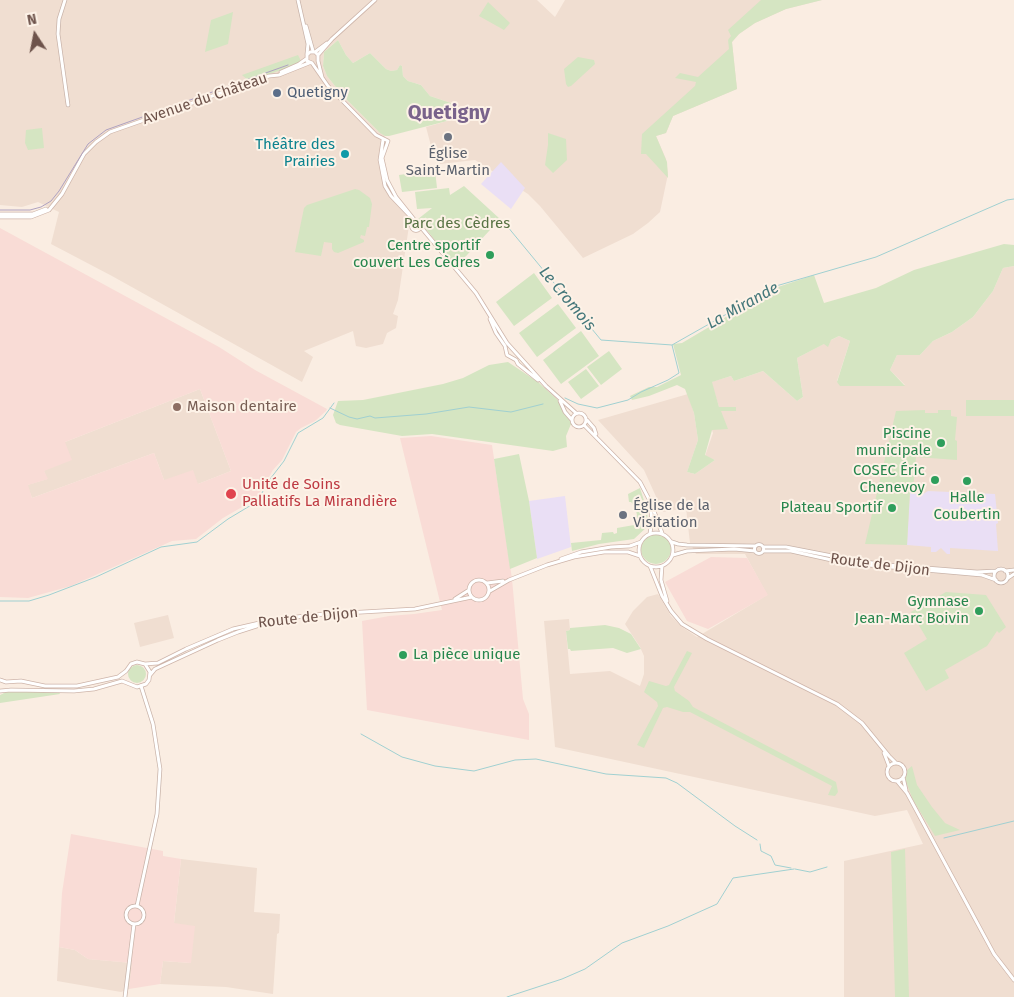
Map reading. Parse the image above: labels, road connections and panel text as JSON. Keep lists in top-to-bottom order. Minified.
{"streets":{"main road":["Avenue du Château","Route de Dijon"]},"districts":["Quetigny"],"water":["Le Cromois","La Mirande"],"parks":["Parc des Cèdres"],"places":["Quetigny","Église Saint-Martin","Théâtre des Prairies","Centre sportif couvert Les Cèdres","Maison dentaire","Piscine municipale","COSEC Éric Chenevoy","Halle Coubertin","Unité de Soins Palliatifs La Mirandière","Plateau Sportif","Église de la Visitation","Gymnase Jean-Marc Boivin","La pièce unique"],"north":"top"}
